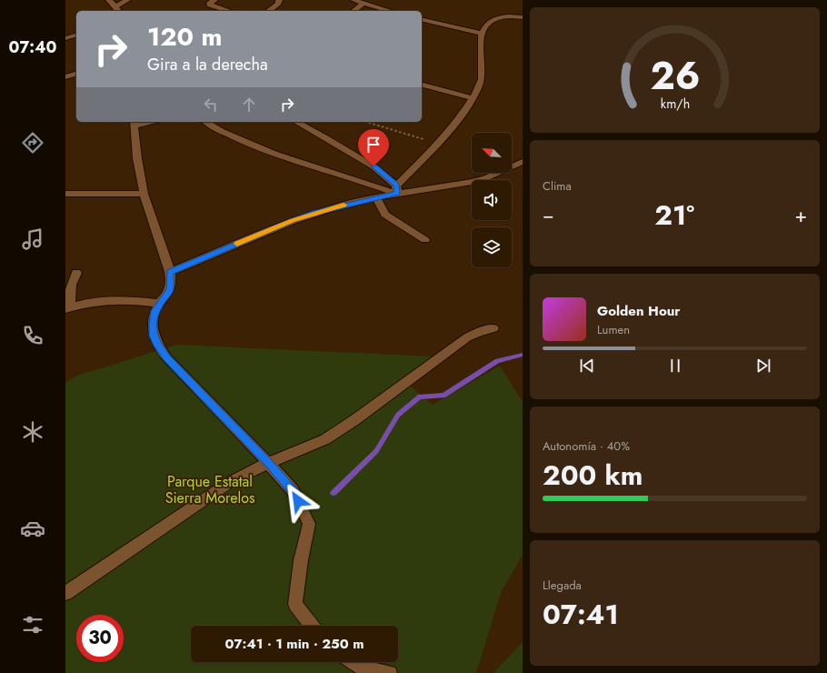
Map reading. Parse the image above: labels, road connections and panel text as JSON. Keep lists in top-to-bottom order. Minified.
{"parks":["Parque Estatal Sierra Morelos"],"north":"top left","page":{"tabs":"07:40","turn":["120 m","Gira a la derecha"],"tile":["Clima",["Autonomía · 40%","200 km"],["Llegada","07:41"]],"heat":["−","21°","+"],"song":["Golden Hour","Lumen"],"limit":"30","trip":"07:41 · 1 min · 250 m","gauge":["26","km/h"]}}
